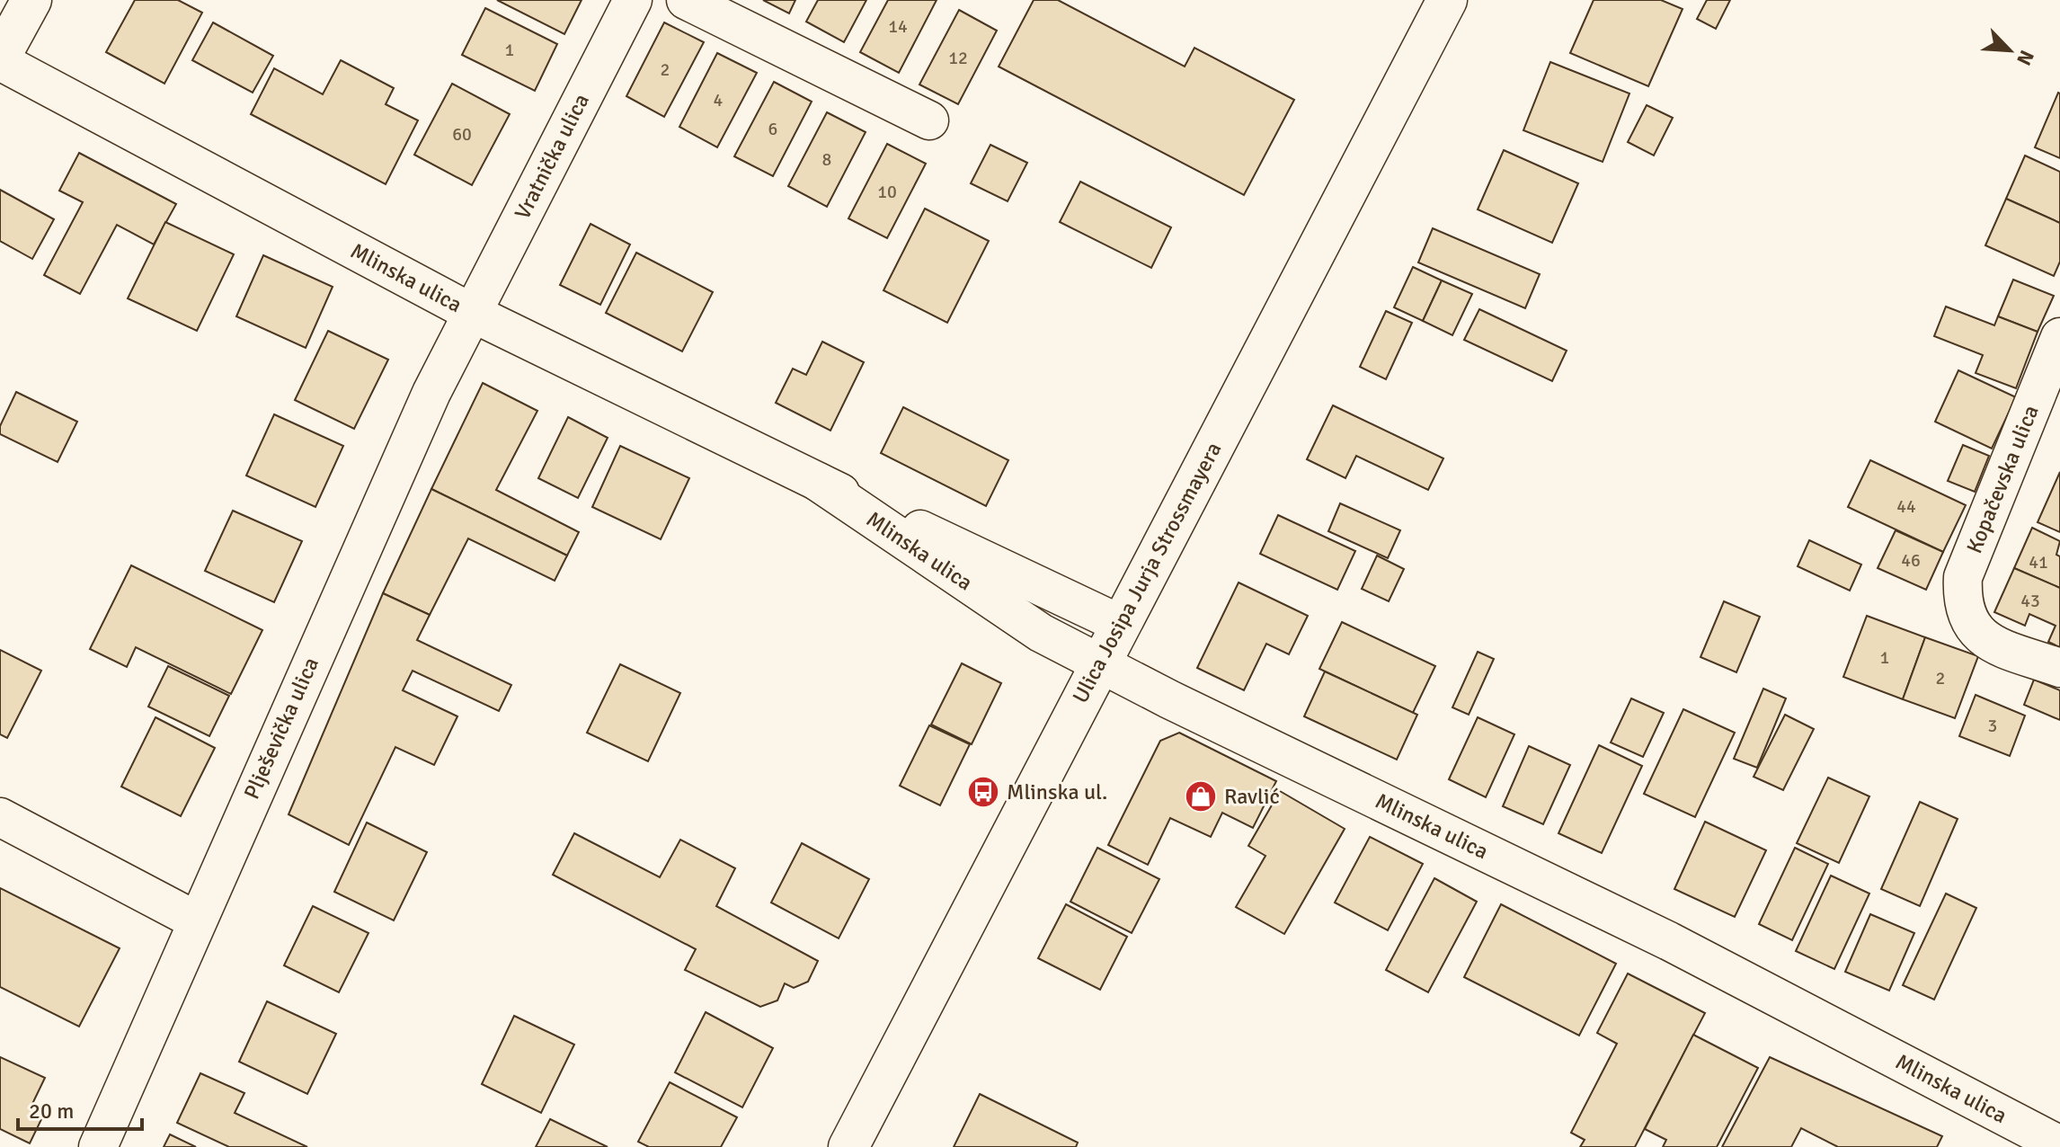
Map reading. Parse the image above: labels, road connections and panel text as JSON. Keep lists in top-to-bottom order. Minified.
{"streets":{"main road":["Ulica Josipa Jurja Strossmayera"],"street":["Vratnička ulica","Mlinska ulica","Kopačevska ulica","Plješevička ulica"]},"crossings":[["Vratnička ulica","Mlinska ulica"],["Vratnička ulica","Plješevička ulica"],["Mlinska ulica","Ulica Josipa Jurja Strossmayera"],["Mlinska ulica","Plješevička ulica"]],"places":{"bus stop":["Mlinska ul."],"shop":["Ravlić"]},"house_numbers":["14","1","12","2","4","6","60","8","10","44","46","41","43","1","2","3"],"scale_bar":"20 m","north":"bottom right"}
